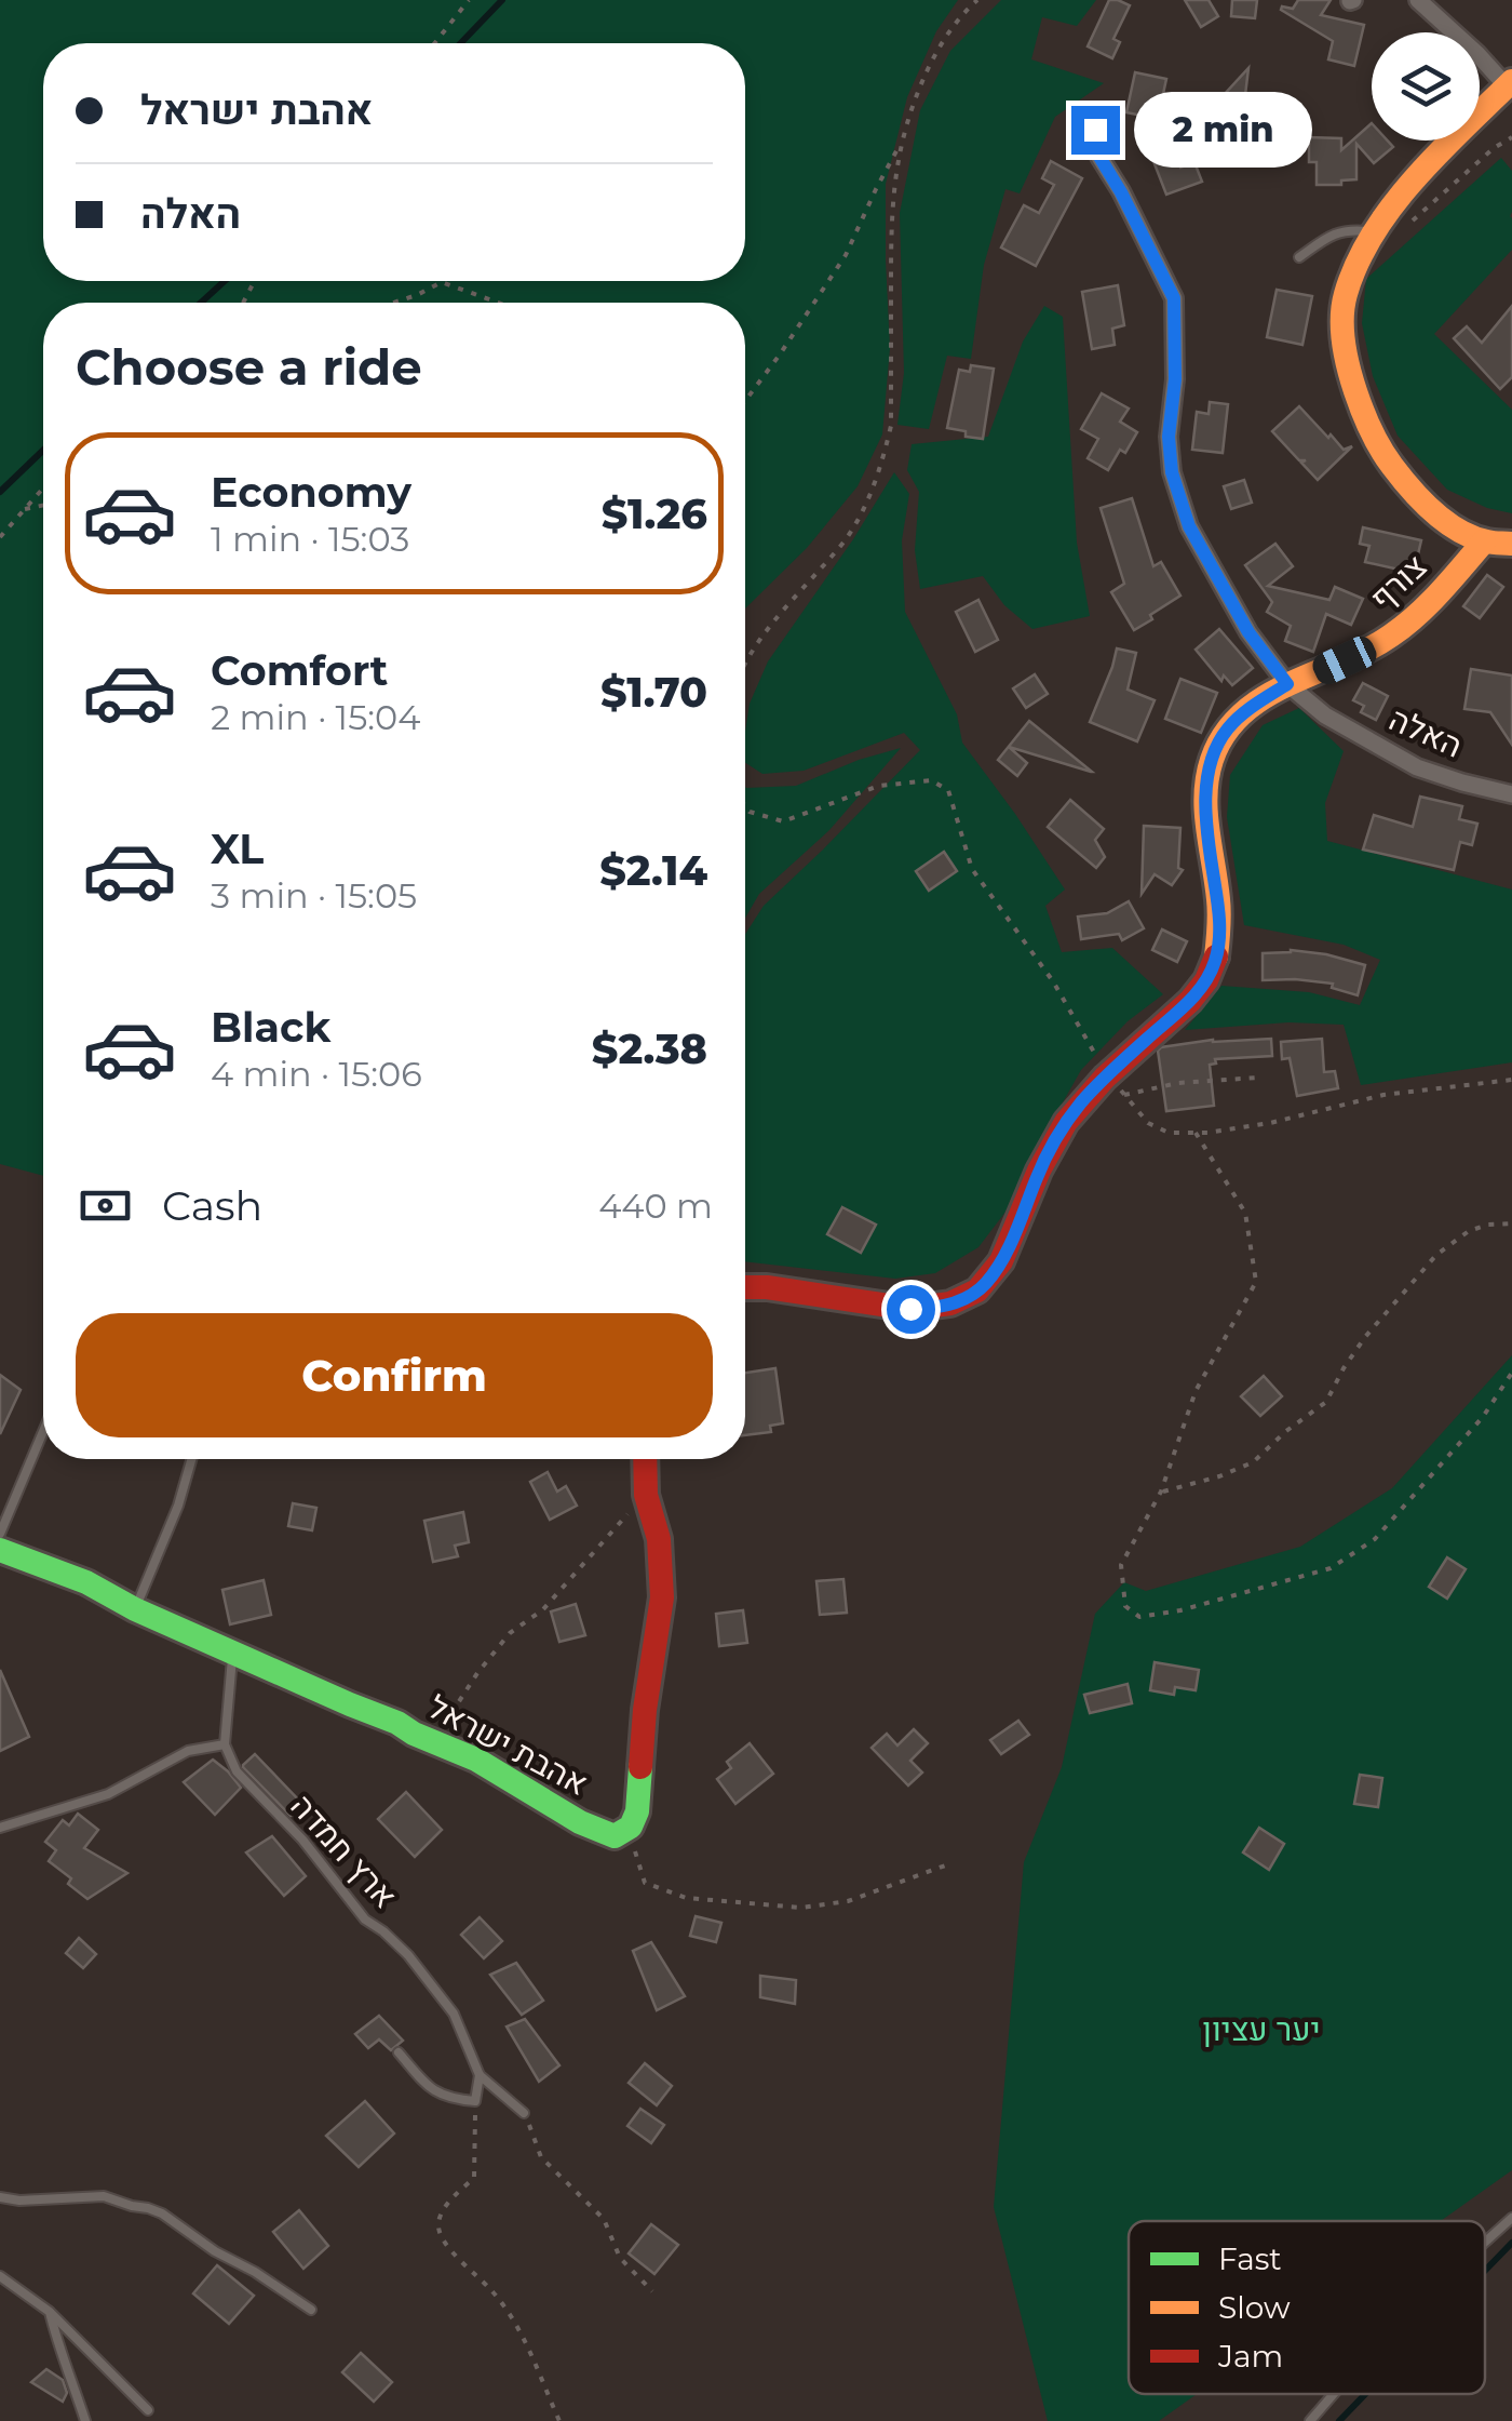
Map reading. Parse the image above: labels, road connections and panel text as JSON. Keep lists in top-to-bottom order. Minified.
{"streets":{"street":["צורף","האלה","אהבת ישראל"],"lane":["ארץ חמדה"]},"crossings":[["צורף","האלה"]],"parks":["יער עציון"],"legend":["Fast","Slow","Jam"],"page":{"banner":["אהבת ישראל","האלה"],"bubble":"2 min","heading":"Choose a ride","list":[{"name":"Economy","note":"1 min · 15:03","value":"$1.26"},{"name":"Comfort","note":"2 min · 15:04","value":"$1.70"},{"name":"XL","note":"3 min · 15:05","value":"$2.14"},{"name":"Black","note":"4 min · 15:06","value":"$2.38"}],"pay":["Cash","440 m"],"buttons":"Confirm"}}
